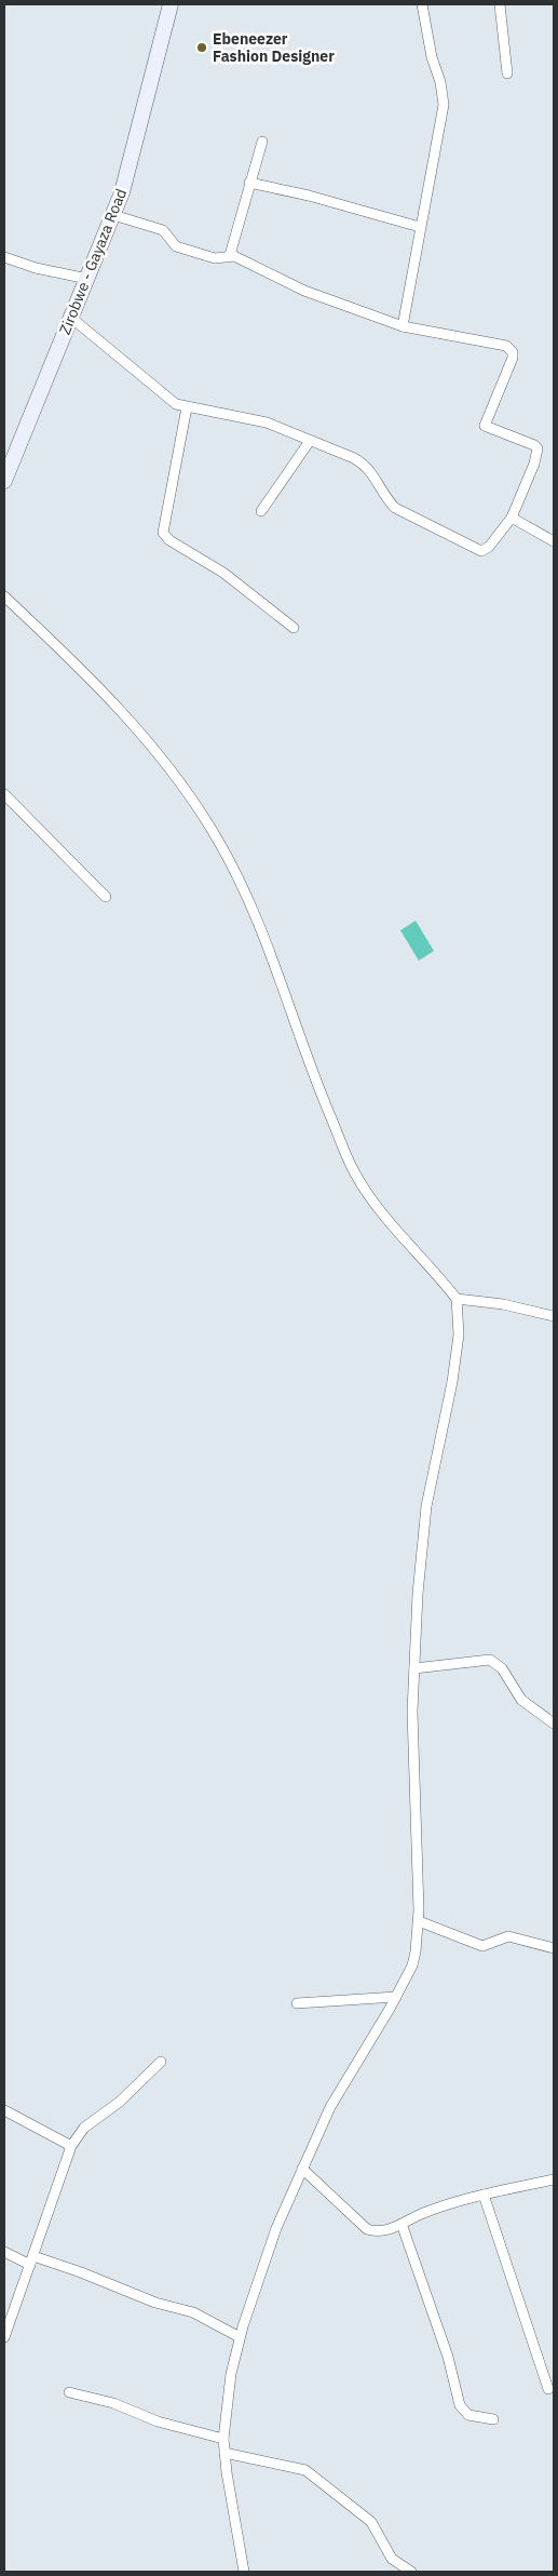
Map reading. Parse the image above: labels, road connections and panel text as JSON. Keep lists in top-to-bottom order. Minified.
{"streets":{"street":["Zirobwe - Gayaza Road"]},"places":["Ebeneezer Fashion Designer"]}
